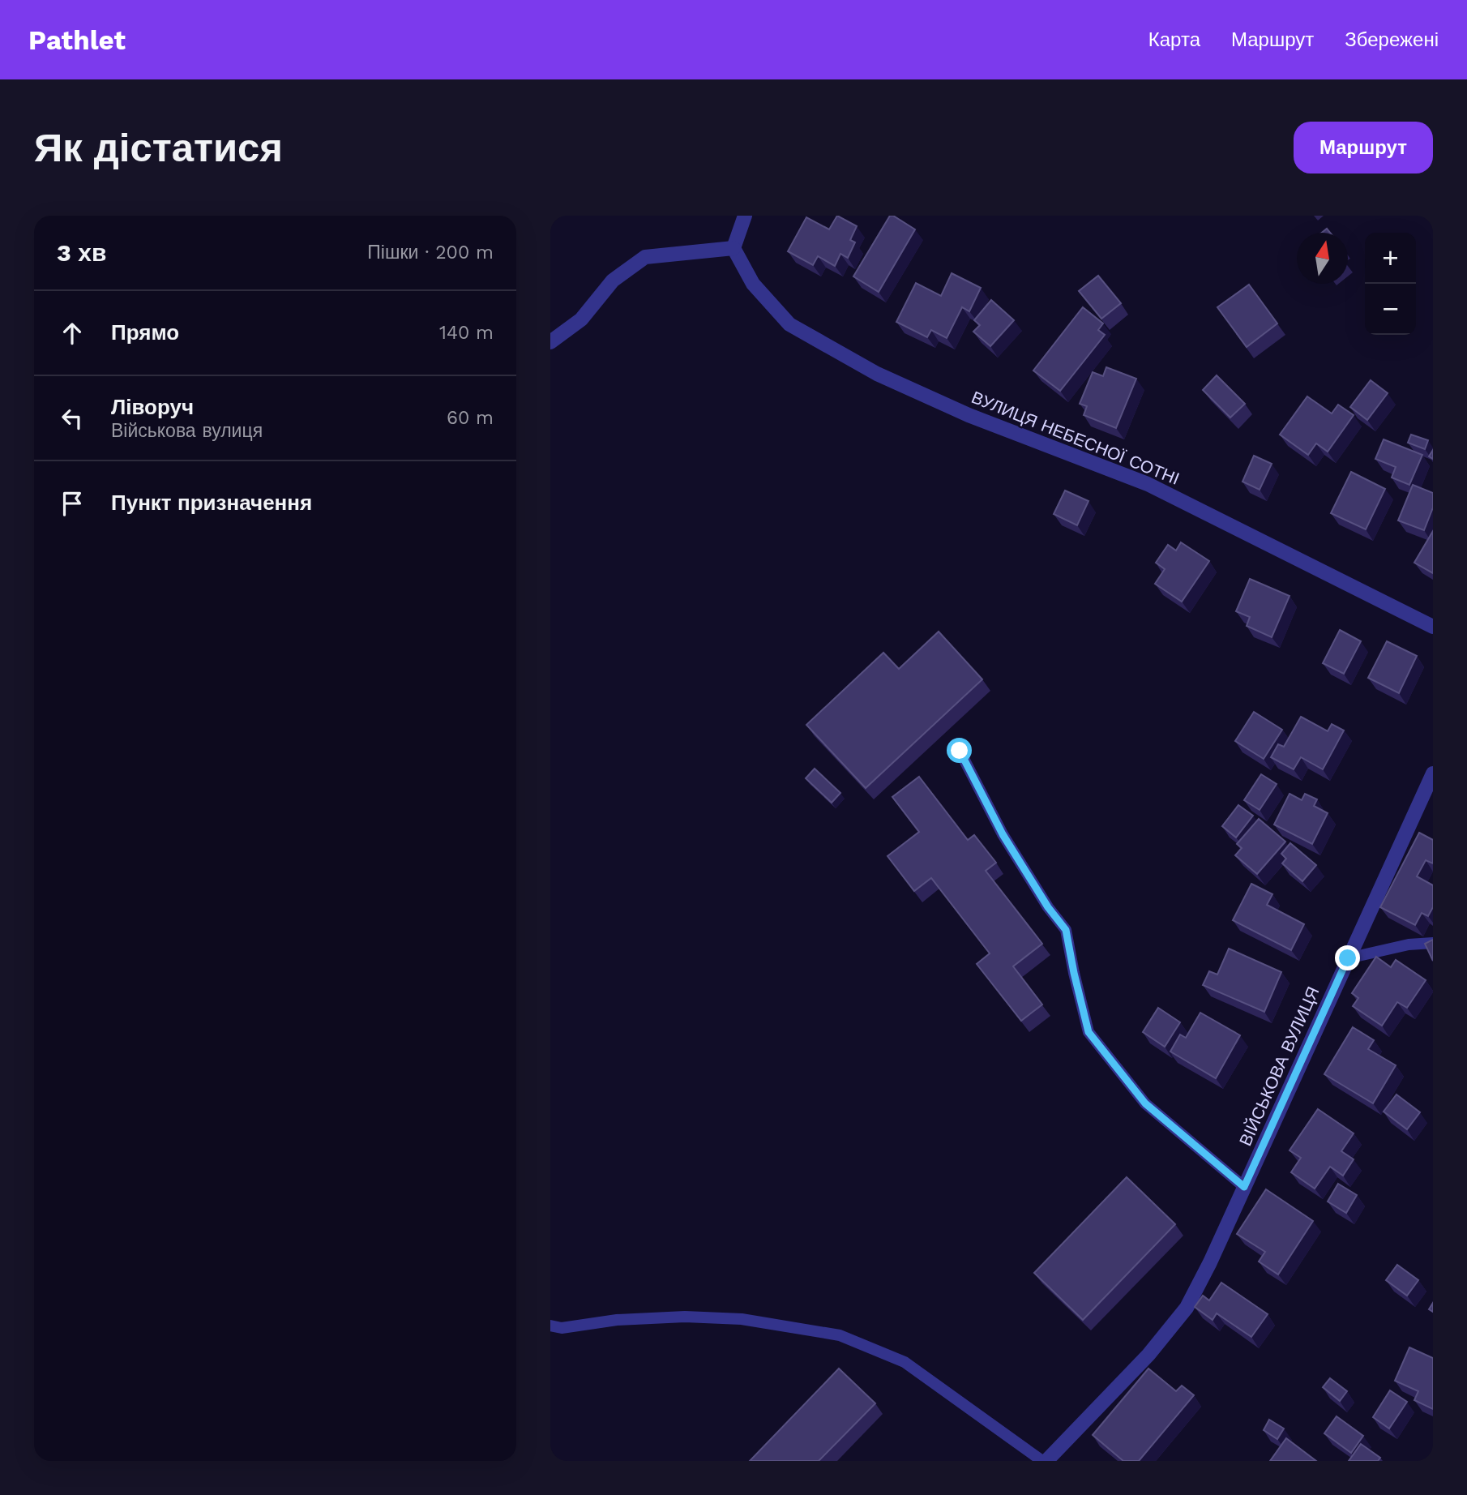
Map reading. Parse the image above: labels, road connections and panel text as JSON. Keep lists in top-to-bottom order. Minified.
{"streets":{"street":["ВУЛИЦЯ НЕБЕСНОЇ СОТНІ","ВІЙСЬКОВА ВУЛИЦЯ"]},"north":"top","page":{"header":"Pathlet","nav":["Карта","Маршрут","Збережені"],"buttons":"Маршрут","title":"Як дістатися","heading":["3 хв","Пішки · 200 m"],"map_buttons":["+","−"],"list":[["Прямо","140 m"],["Ліворуч","Військова вулиця","60 m"],"Пункт призначення"]}}
